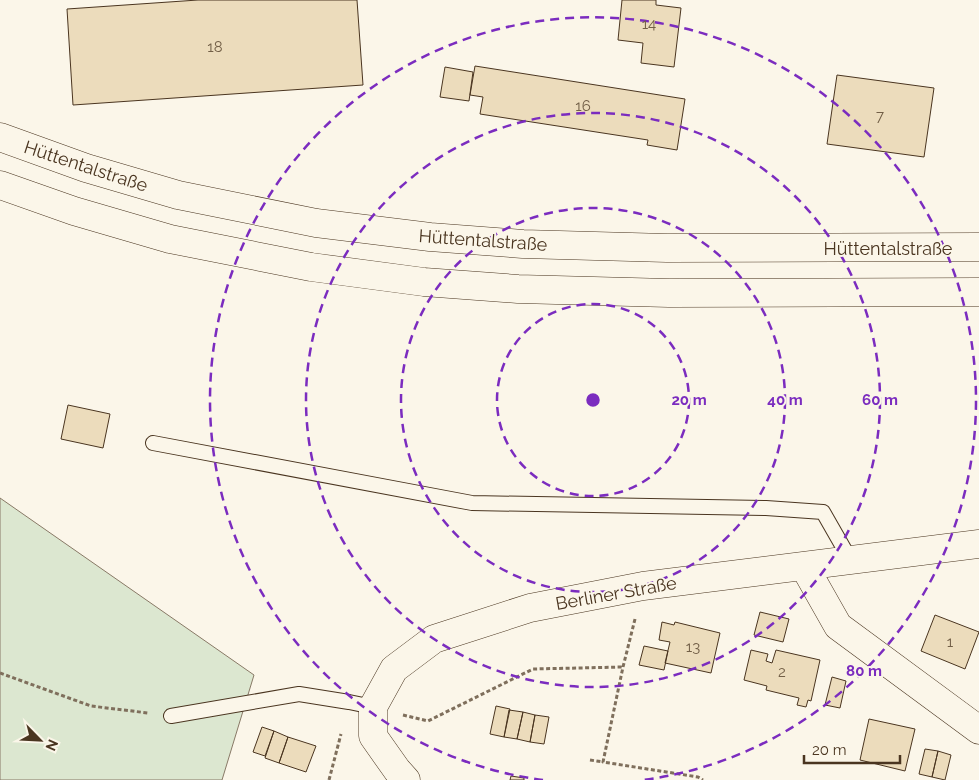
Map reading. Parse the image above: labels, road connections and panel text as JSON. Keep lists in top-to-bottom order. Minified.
{"streets":{"main road":["Hüttentalstraße","Berliner Straße"]},"house_numbers":["14","18","16","7","1","13","2"],"scale_bar":"20 m","north":"bottom right","rings":["20 m","40 m","60 m","80 m"]}
